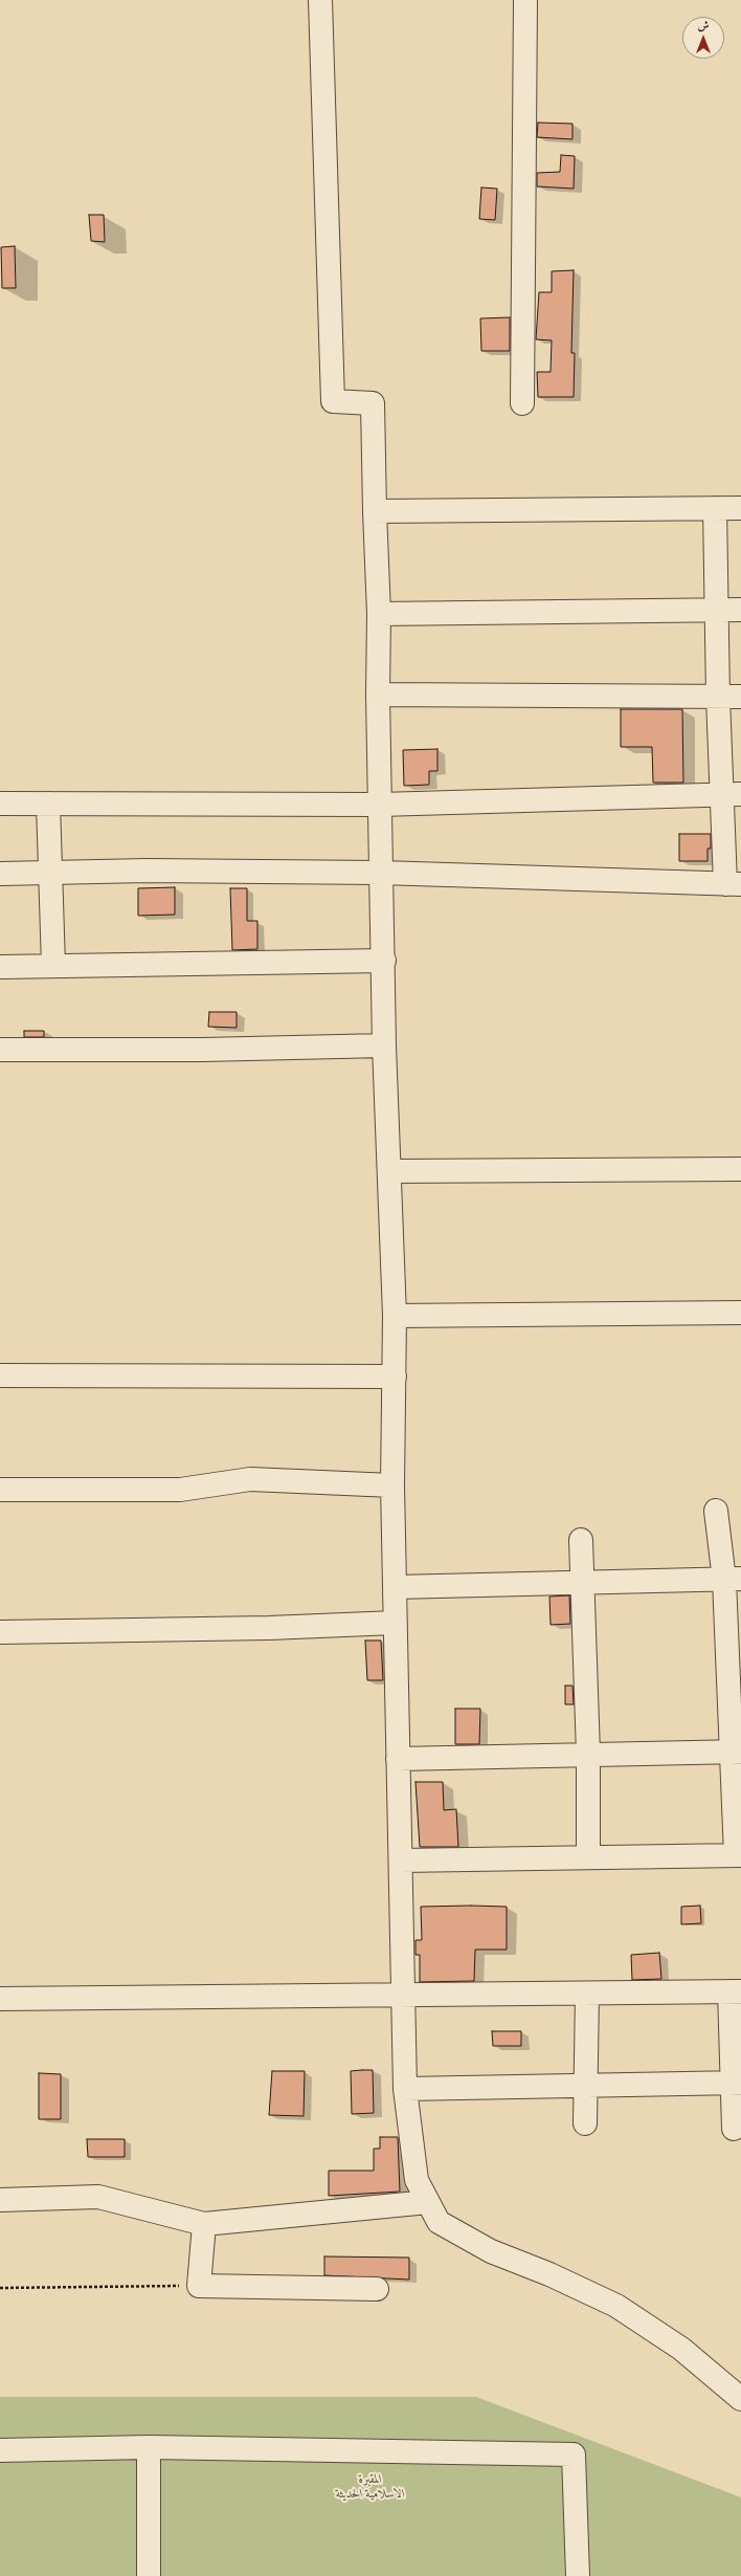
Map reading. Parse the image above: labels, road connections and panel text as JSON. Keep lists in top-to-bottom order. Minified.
{"parks":["المقبرة الاسلامية الحديثة"],"north":"top"}
